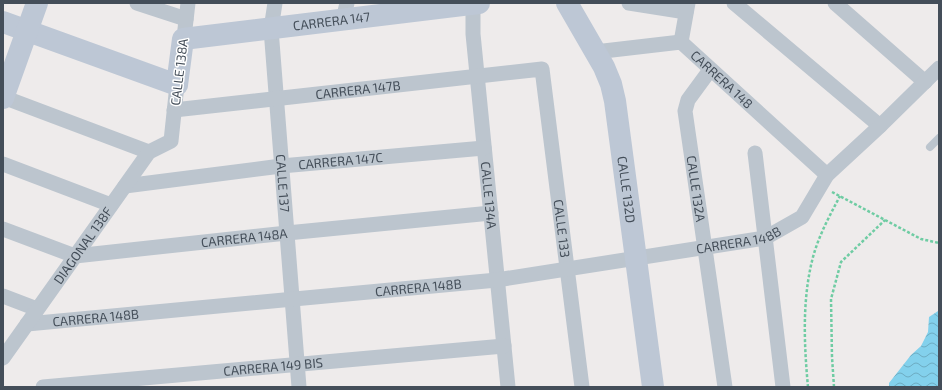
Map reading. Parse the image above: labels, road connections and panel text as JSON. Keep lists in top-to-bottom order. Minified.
{"streets":{"street":["CARRERA 147","CALLE 138A","CARRERA 148","CARRERA 147B","CARRERA 147C","CALLE 137","CALLE 132A","CALLE 132D","CALLE 134A","CALLE 133","CARRERA 148A","CARRERA 148B","DIAGONAL 138F","CARRERA 149 BIS"]},"crossings":[["CARRERA 147","CALLE 138A"],["CARRERA 147","CALLE 137"],["CARRERA 147","CALLE 134A"],["CALLE 138A","CARRERA 147B"],["CALLE 138A","DIAGONAL 138F"],["CARRERA 148","CALLE 132A"],["CARRERA 148","CALLE 132D"],["CARRERA 148","CARRERA 148B"],["CARRERA 147B","CALLE 137"],["CARRERA 147B","CALLE 134A"],["CARRERA 147B","CALLE 133"],["CARRERA 147C","CALLE 137"],["CARRERA 147C","CALLE 134A"],["CARRERA 147C","DIAGONAL 138F"],["CALLE 137","CARRERA 148A"],["CALLE 137","CARRERA 148B"],["CALLE 137","CARRERA 149 BIS"],["CALLE 132A","CARRERA 148B"],["CALLE 132D","CARRERA 148B"],["CALLE 134A","CARRERA 148A"],["CALLE 134A","CARRERA 148B"],["CALLE 134A","CARRERA 149 BIS"],["CALLE 133","CARRERA 148B"],["CARRERA 148A","DIAGONAL 138F"],["CARRERA 148B","DIAGONAL 138F"]]}
